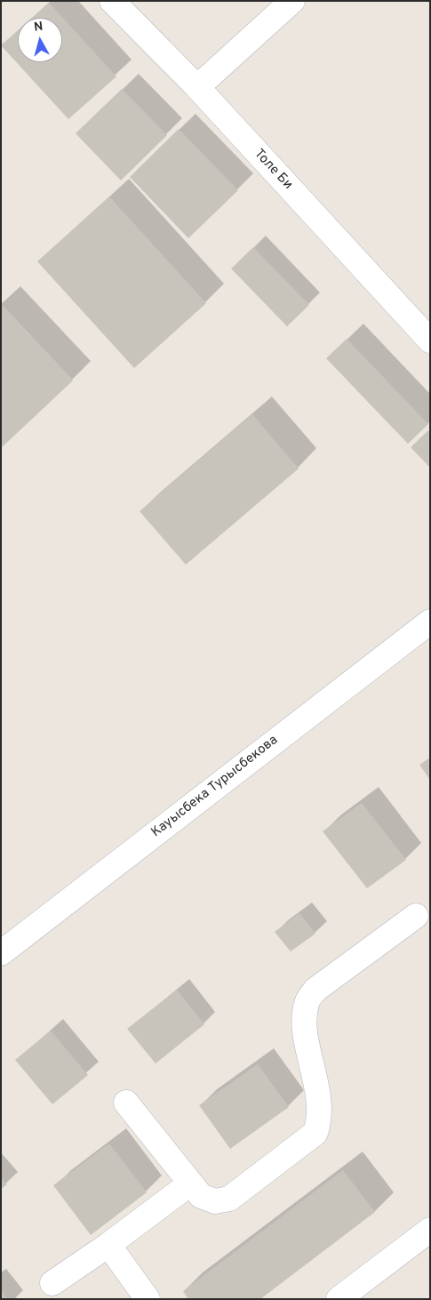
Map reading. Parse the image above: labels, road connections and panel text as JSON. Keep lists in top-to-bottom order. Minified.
{"streets":{"street":["Толе Би","Кауысбека Турысбекова"]},"north":"top"}
